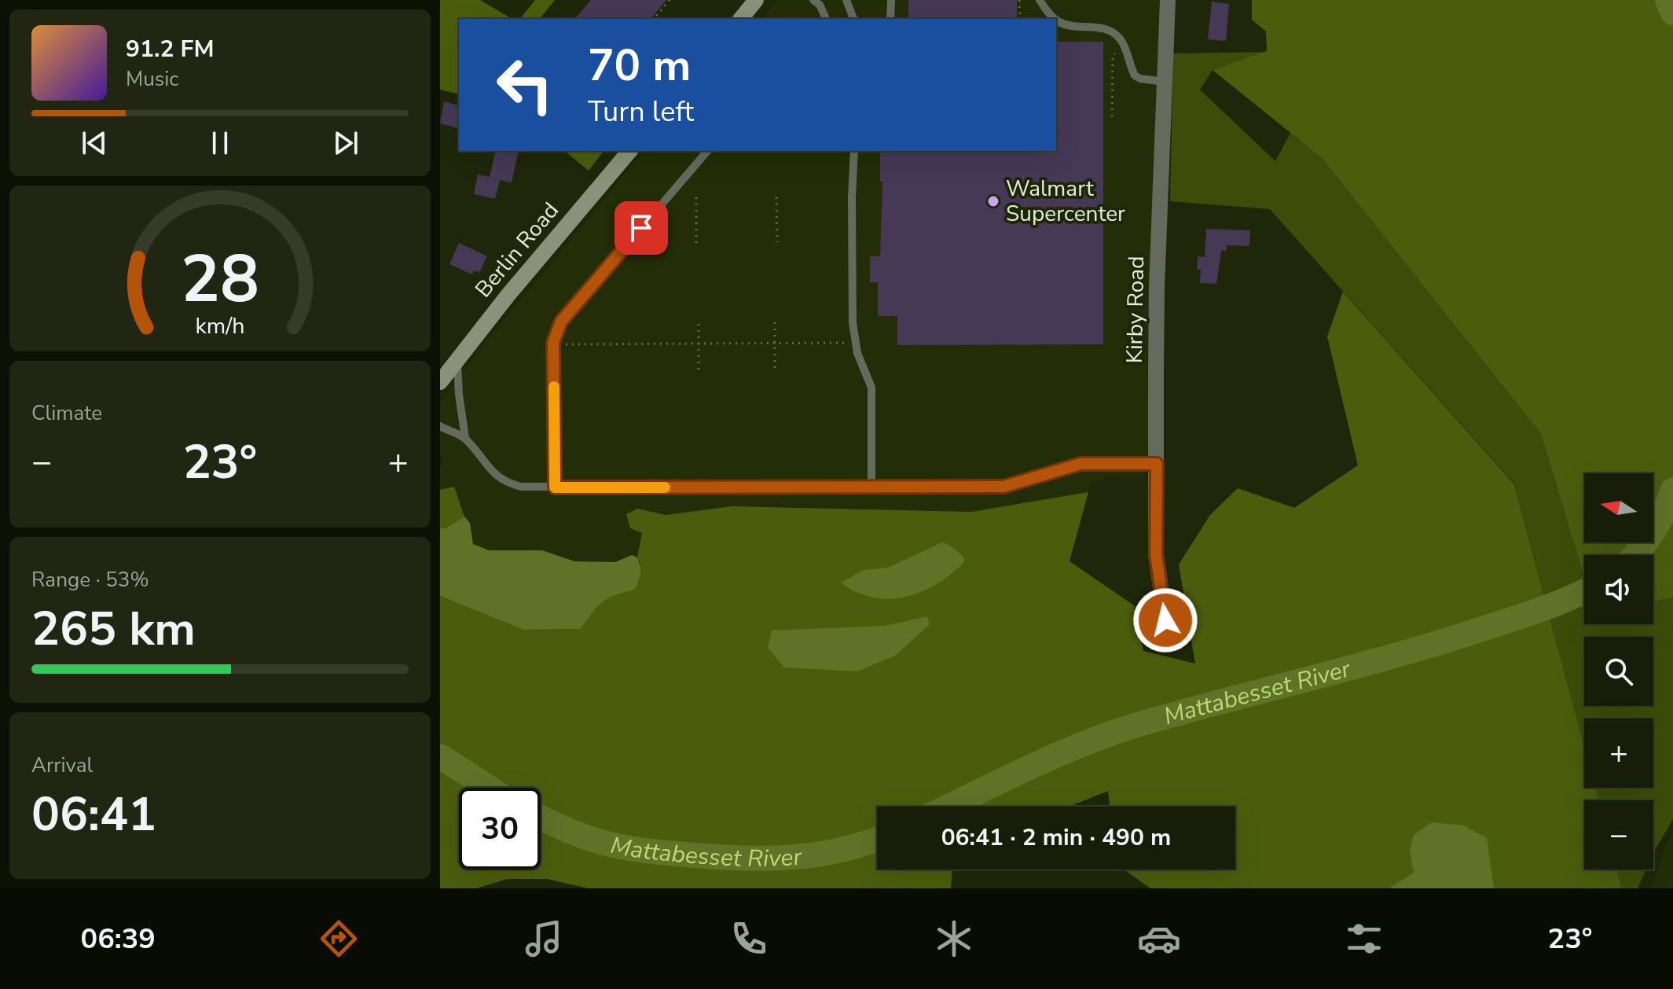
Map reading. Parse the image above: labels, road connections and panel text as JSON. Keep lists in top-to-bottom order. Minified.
{"streets":{"main road":["Berlin Road"],"street":["Kirby Road"]},"water":["Mattabesset River"],"places":["Walmart Supercenter"],"north":"left","page":{"turn":["70 m","Turn left"],"song":["91.2 FM","Music"],"tile":["Climate",["Range · 53%","265 km"],["Arrival","06:41"]],"heat":["−","23°","+"],"map_buttons":["+","−"],"limit":"30","trip":"06:41 · 2 min · 490 m","tabs":["06:39","23°"],"gauge":["28","km/h"]}}
